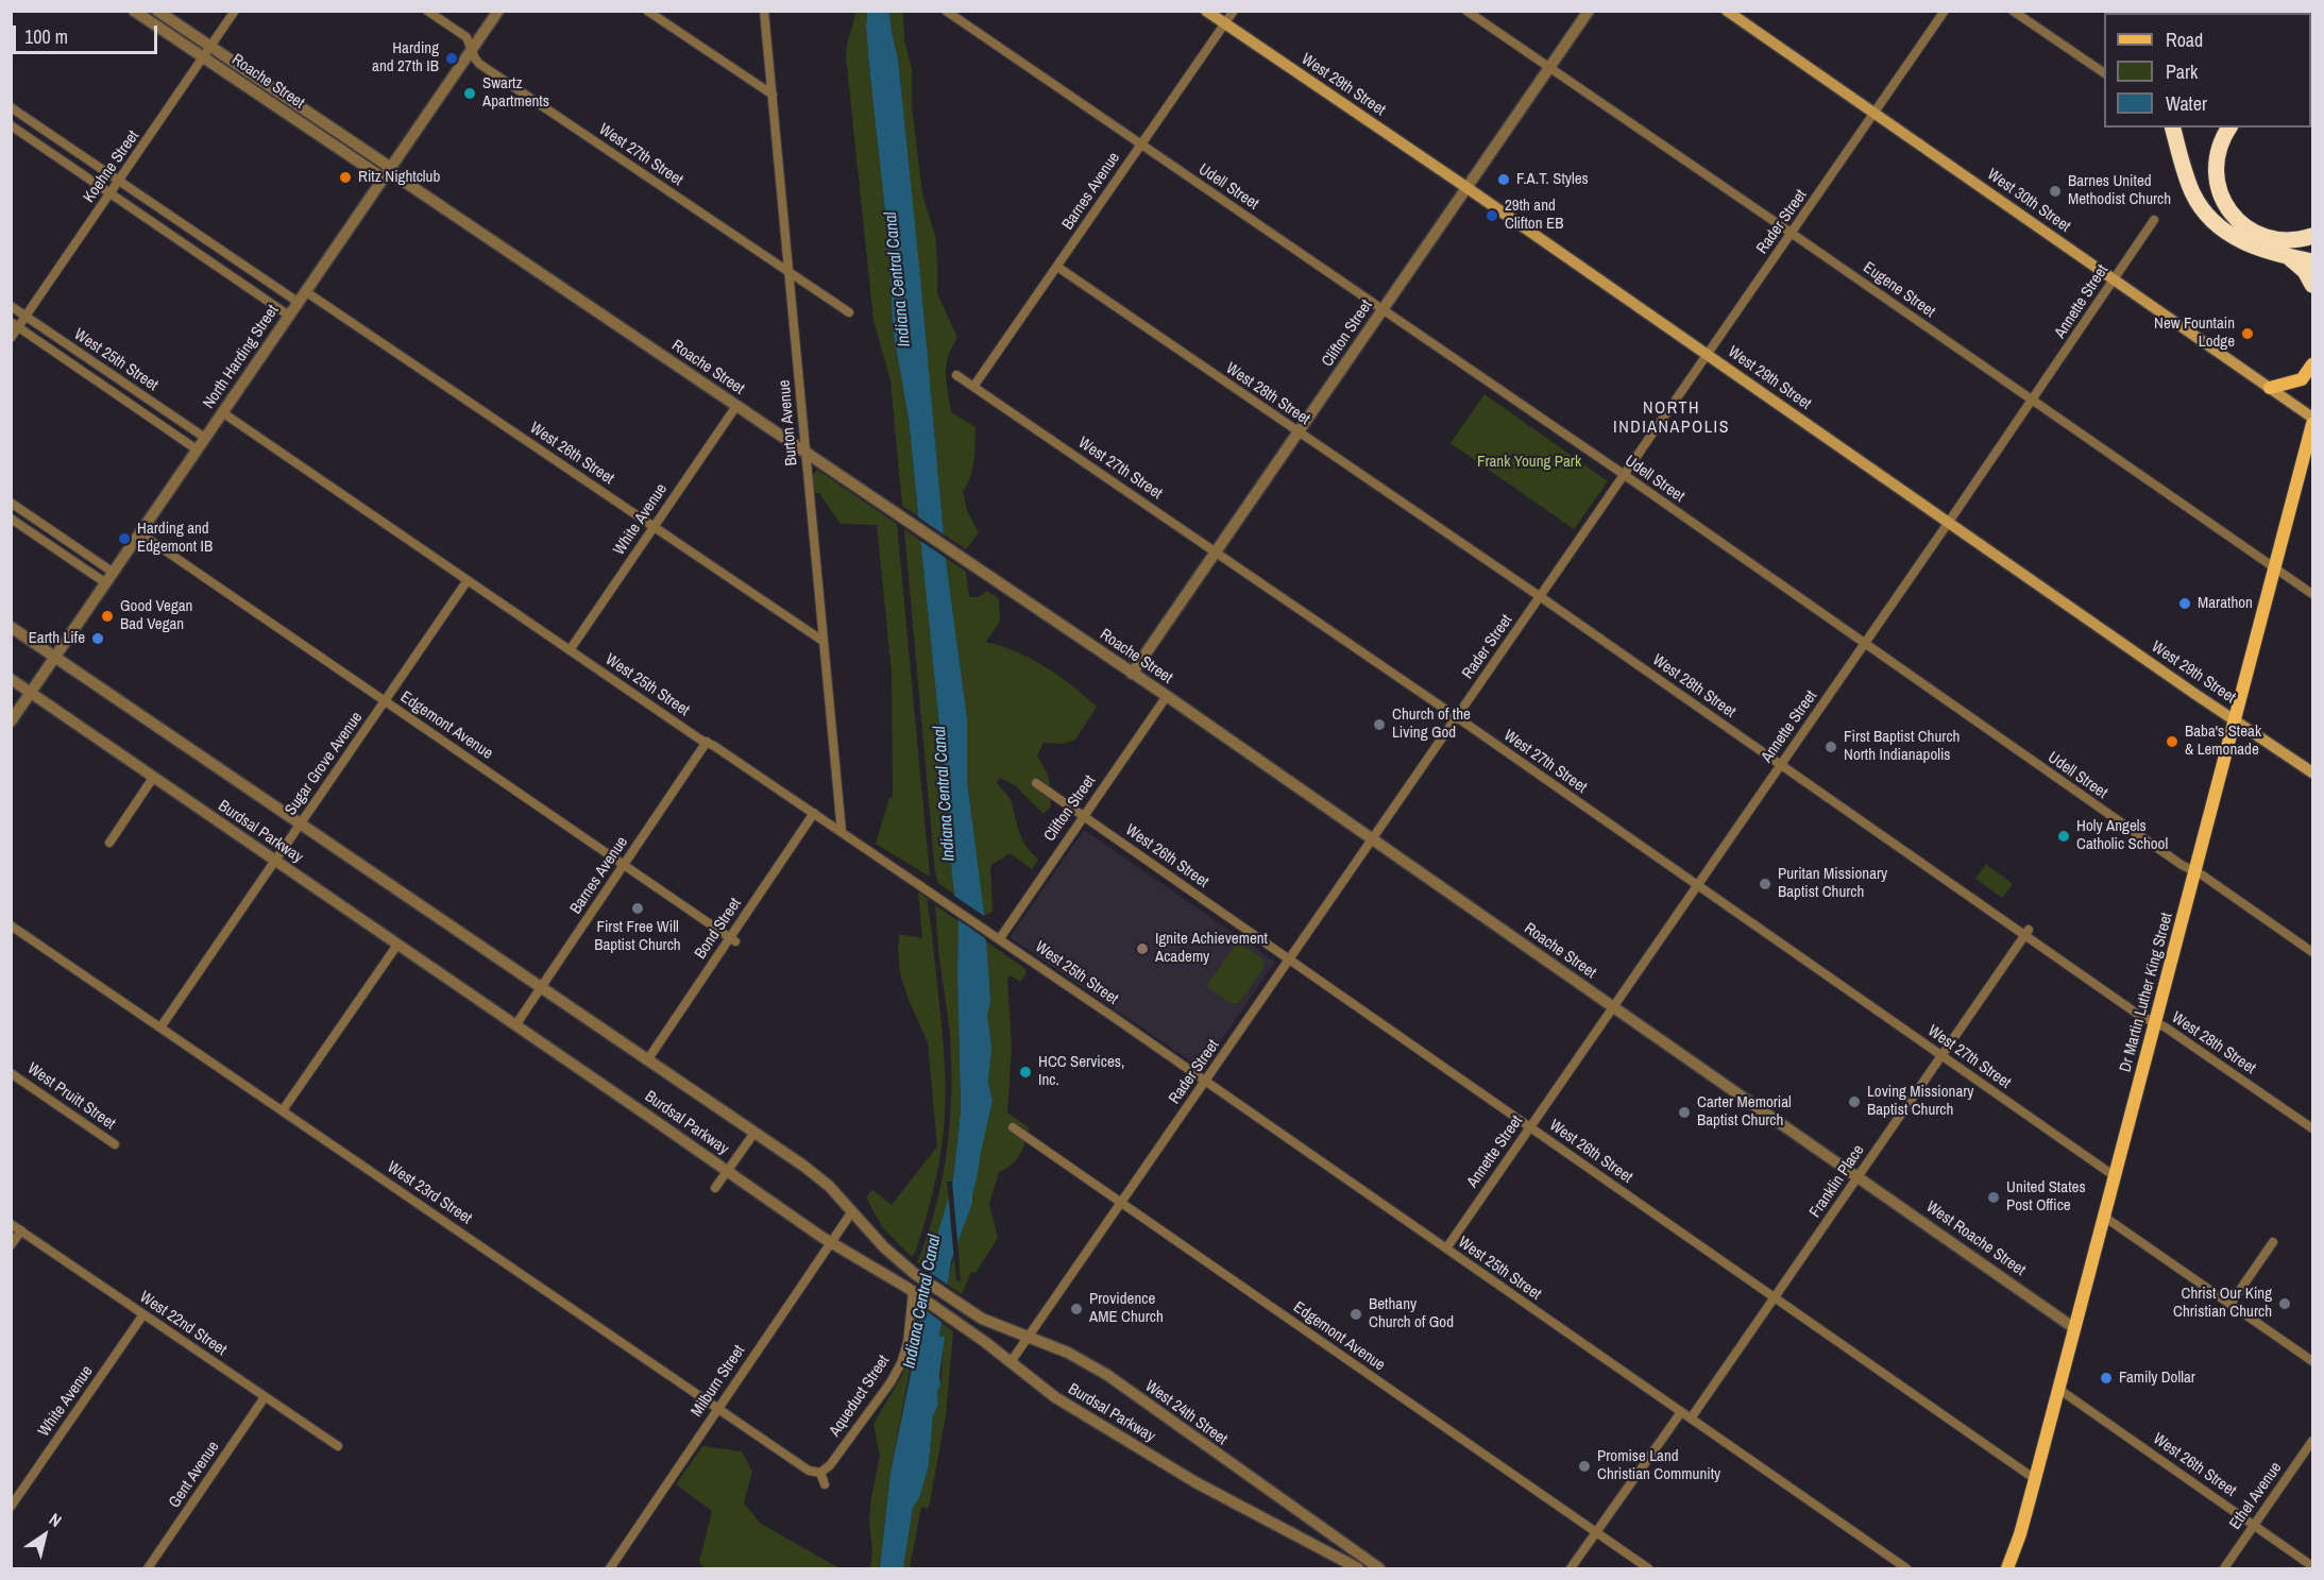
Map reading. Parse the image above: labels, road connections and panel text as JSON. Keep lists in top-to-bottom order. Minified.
{"streets":{"main road":["West 29th Street","West 30th Street","Dr Martin Luther King Street"],"street":["Roache Street","West 27th Street","Koehne Street","Udell Street","Barnes Avenue","Rader Street","Eugene Street","Annette Street","Clifton Street","North Harding Street","West 25th Street","West 28th Street","Burton Avenue","West 26th Street","White Avenue","Edgemont Avenue","Sugar Grove Avenue","Burdsal Parkway","Bond Street","West Pruitt Street","Franklin Place","West 23rd Street","West Roache Street","West 22nd Street","Milburn Street","Aqueduct Street","West 24th Street","Gent Avenue","Ethel Avenue"]},"crossings":[["Roache Street","Koehne Street"],["Roache Street","Rader Street"],["Roache Street","Annette Street"],["Roache Street","Clifton Street"],["Roache Street","North Harding Street"],["Roache Street","Burton Avenue"],["Roache Street","White Avenue"],["Roache Street","Franklin Place"],["Roache Street","West Roache Street"],["West 29th Street","Barnes Avenue"],["West 29th Street","Rader Street"],["West 29th Street","Annette Street"],["West 29th Street","Clifton Street"],["West 29th Street","Dr Martin Luther King Street"],["West 27th Street","Barnes Avenue"],["West 27th Street","Rader Street"],["West 27th Street","Annette Street"],["West 27th Street","Clifton Street"],["West 27th Street","North Harding Street"],["West 27th Street","Burton Avenue"],["West 27th Street","Dr Martin Luther King Street"],["West 27th Street","Franklin Place"],["Koehne Street","West 25th Street"],["Udell Street","Barnes Avenue"],["Udell Street","Rader Street"],["Udell Street","Annette Street"],["Udell Street","Clifton Street"],["Udell Street","Dr Martin Luther King Street"],["Barnes Avenue","West 25th Street"],["Barnes Avenue","West 28th Street"],["Barnes Avenue","Edgemont Avenue"],["Barnes Avenue","Burdsal Parkway"],["West 30th Street","Rader Street"],["West 30th Street","Annette Street"],["Rader Street","Eugene Street"],["Rader Street","West 25th Street"],["Rader Street","West 28th Street"],["Rader Street","West 26th Street"],["Rader Street","Edgemont Avenue"],["Rader Street","Burdsal Parkway"],["Rader Street","West 24th Street"],["Eugene Street","Annette Street"],["Eugene Street","Clifton Street"],["Eugene Street","Dr Martin Luther King Street"],["Annette Street","West 25th Street"],["Annette Street","West 28th Street"],["Annette Street","West 26th Street"],["Clifton Street","West 25th Street"],["Clifton Street","West 28th Street"],["Clifton Street","West 26th Street"],["North Harding Street","West 25th Street"],["North Harding Street","West 26th Street"],["North Harding Street","Edgemont Avenue"],["North Harding Street","Burdsal Parkway"],["West 25th Street","Burton Avenue"],["West 25th Street","White Avenue"],["West 25th Street","Sugar Grove Avenue"],["West 25th Street","Bond Street"],["West 25th Street","Franklin Place"],["West 28th Street","Dr Martin Luther King Street"],["West 28th Street","Franklin Place"],["Burton Avenue","West 26th Street"],["West 26th Street","White Avenue"],["West 26th Street","Dr Martin Luther King Street"],["West 26th Street","Franklin Place"],["West 26th Street","Ethel Avenue"],["White Avenue","West 22nd Street"],["Edgemont Avenue","Sugar Grove Avenue"],["Edgemont Avenue","Bond Street"],["Sugar Grove Avenue","Burdsal Parkway"],["Sugar Grove Avenue","West 23rd Street"],["Burdsal Parkway","Bond Street"],["Burdsal Parkway","Milburn Street"],["Burdsal Parkway","Aqueduct Street"],["Burdsal Parkway","West 24th Street"],["Dr Martin Luther King Street","West Roache Street"],["Franklin Place","West Roache Street"],["West 23rd Street","Milburn Street"],["West 23rd Street","Aqueduct Street"],["West 22nd Street","Gent Avenue"]],"districts":["NORTH INDIANAPOLIS"],"water":["Indiana Central Canal"],"parks":["Frank Young Park"],"places":["Harding and 27th IB","Swartz Apartments","Ritz Nightclub","F.A.T. Styles","Barnes United Methodist Church","29th and Clifton EB","New Fountain Lodge","Harding and Edgemont IB","Marathon","Good Vegan Bad Vegan","Earth Life","Church of the Living God","Baba's Steak & Lemonade","First Baptist Church North Indianapolis","Holy Angels Catholic School","Puritan Missionary Baptist Church","First Free Will Baptist Church","Ignite Achievement Academy","HCC Services, Inc.","Loving Missionary Baptist Church","Carter Memorial Baptist Church","United States Post Office","Christ Our King Christian Church","Providence AME Church","Bethany Church of God","Family Dollar","Promise Land Christian Community"],"legend":["Road","Park","Water"],"scale_bar":"100 m","north":"top right"}
